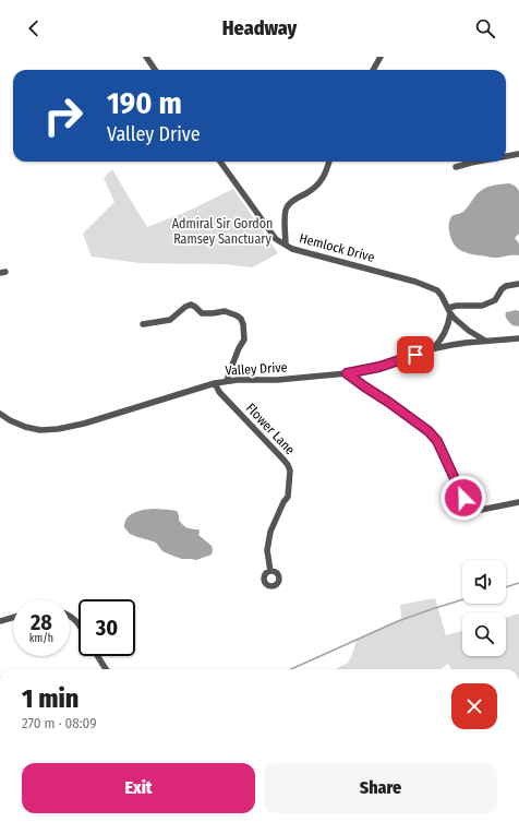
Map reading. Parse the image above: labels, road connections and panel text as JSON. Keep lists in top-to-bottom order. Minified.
{"streets":{"street":["Hemlock Drive","Valley Drive","Flower Lane"]},"crossings":[["Hemlock Drive","Valley Drive"],["Valley Drive","Flower Lane"]],"parks":["Admiral Sir Gordon Ramsey Sanctuary"],"page":{"header":"Headway","turn":["190 m","Valley Drive"],"speed":"28 km/h","limit":"30","heading":["1 min","270 m · 08:09"],"buttons":["Exit","Share"]}}
